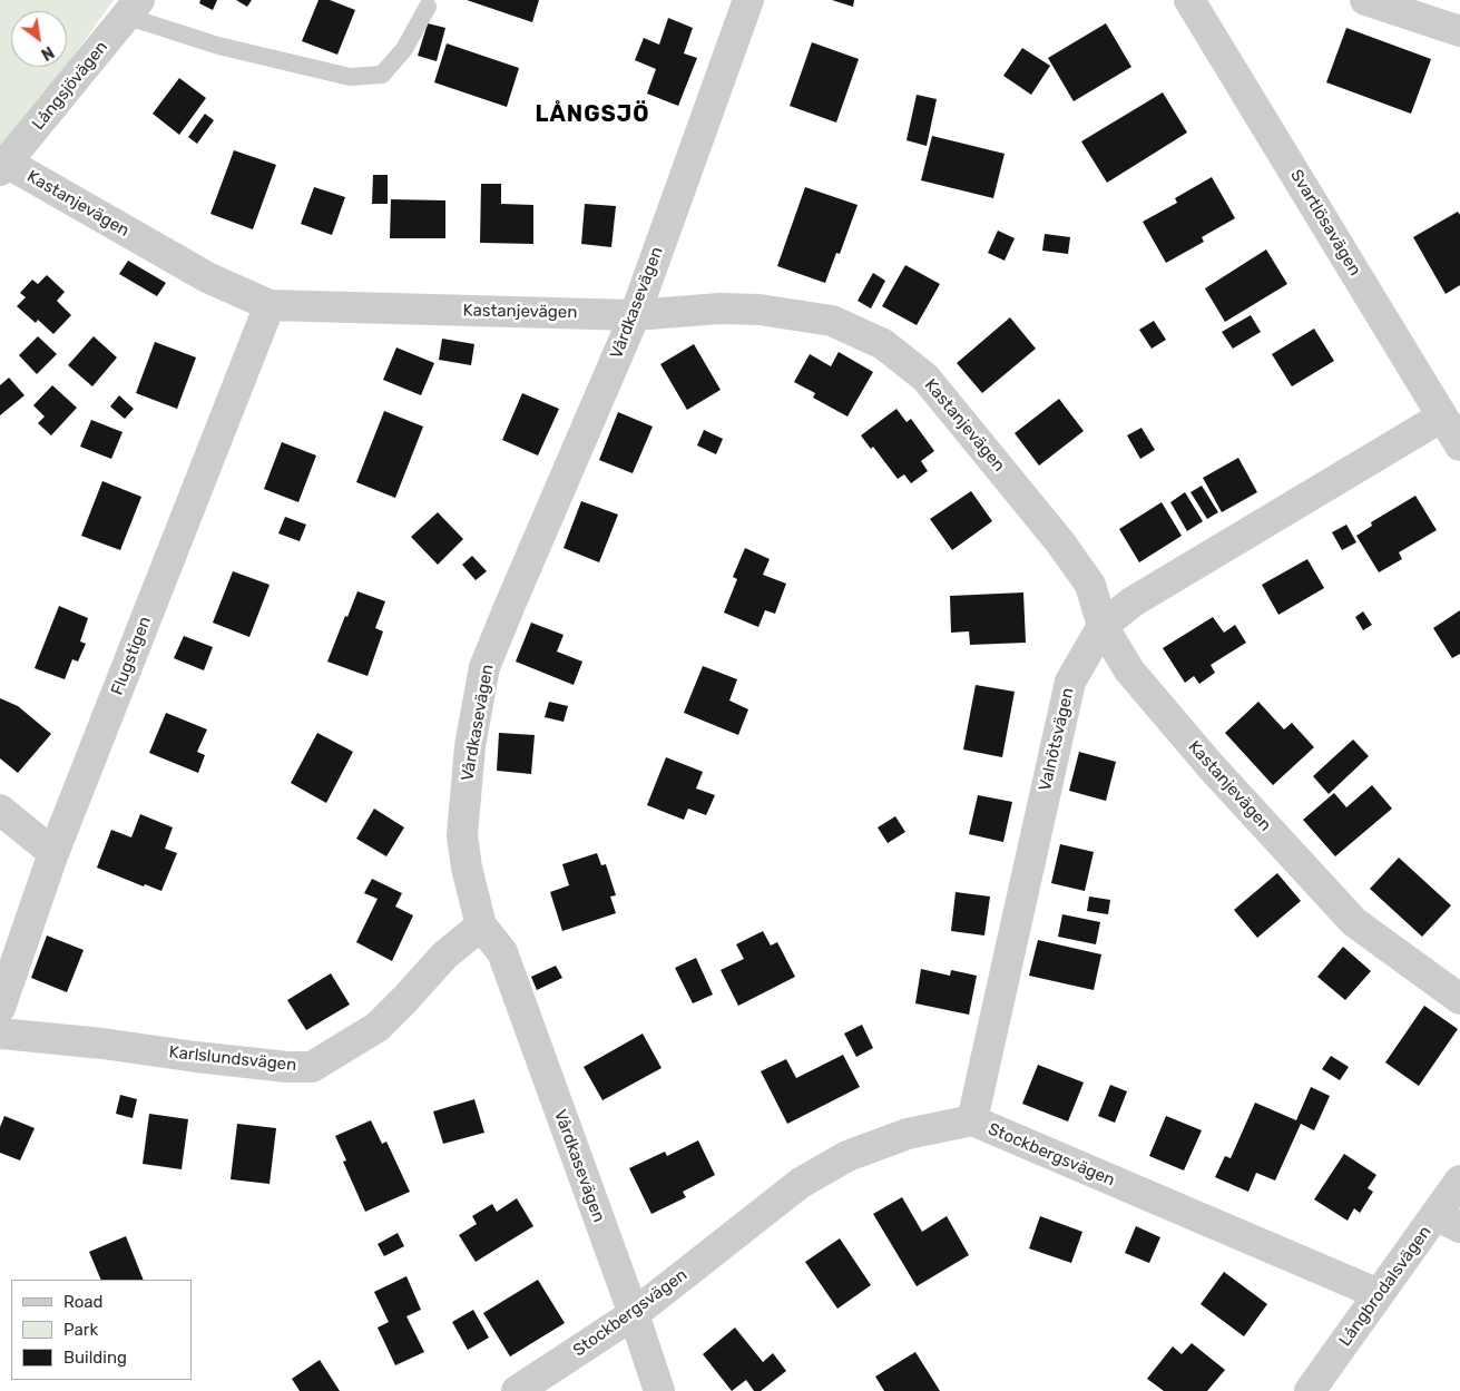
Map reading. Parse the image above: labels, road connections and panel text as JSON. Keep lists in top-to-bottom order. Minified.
{"streets":{"street":["Långsjövägen","Kastanjevägen","Svartlösavägen","Vårdkasevägen","Flugstigen","Valnötsvägen","Karlslundsvägen","Stockbergsvägen","Långbrodalsvägen"]},"crossings":[["Långsjövägen","Kastanjevägen"],["Kastanjevägen","Vårdkasevägen"],["Kastanjevägen","Flugstigen"],["Kastanjevägen","Valnötsvägen"],["Svartlösavägen","Valnötsvägen"],["Vårdkasevägen","Karlslundsvägen"],["Vårdkasevägen","Stockbergsvägen"],["Valnötsvägen","Stockbergsvägen"],["Stockbergsvägen","Långbrodalsvägen"]],"districts":["LÅNGSJÖ"],"legend":["Road","Park","Building"],"north":"bottom right"}
